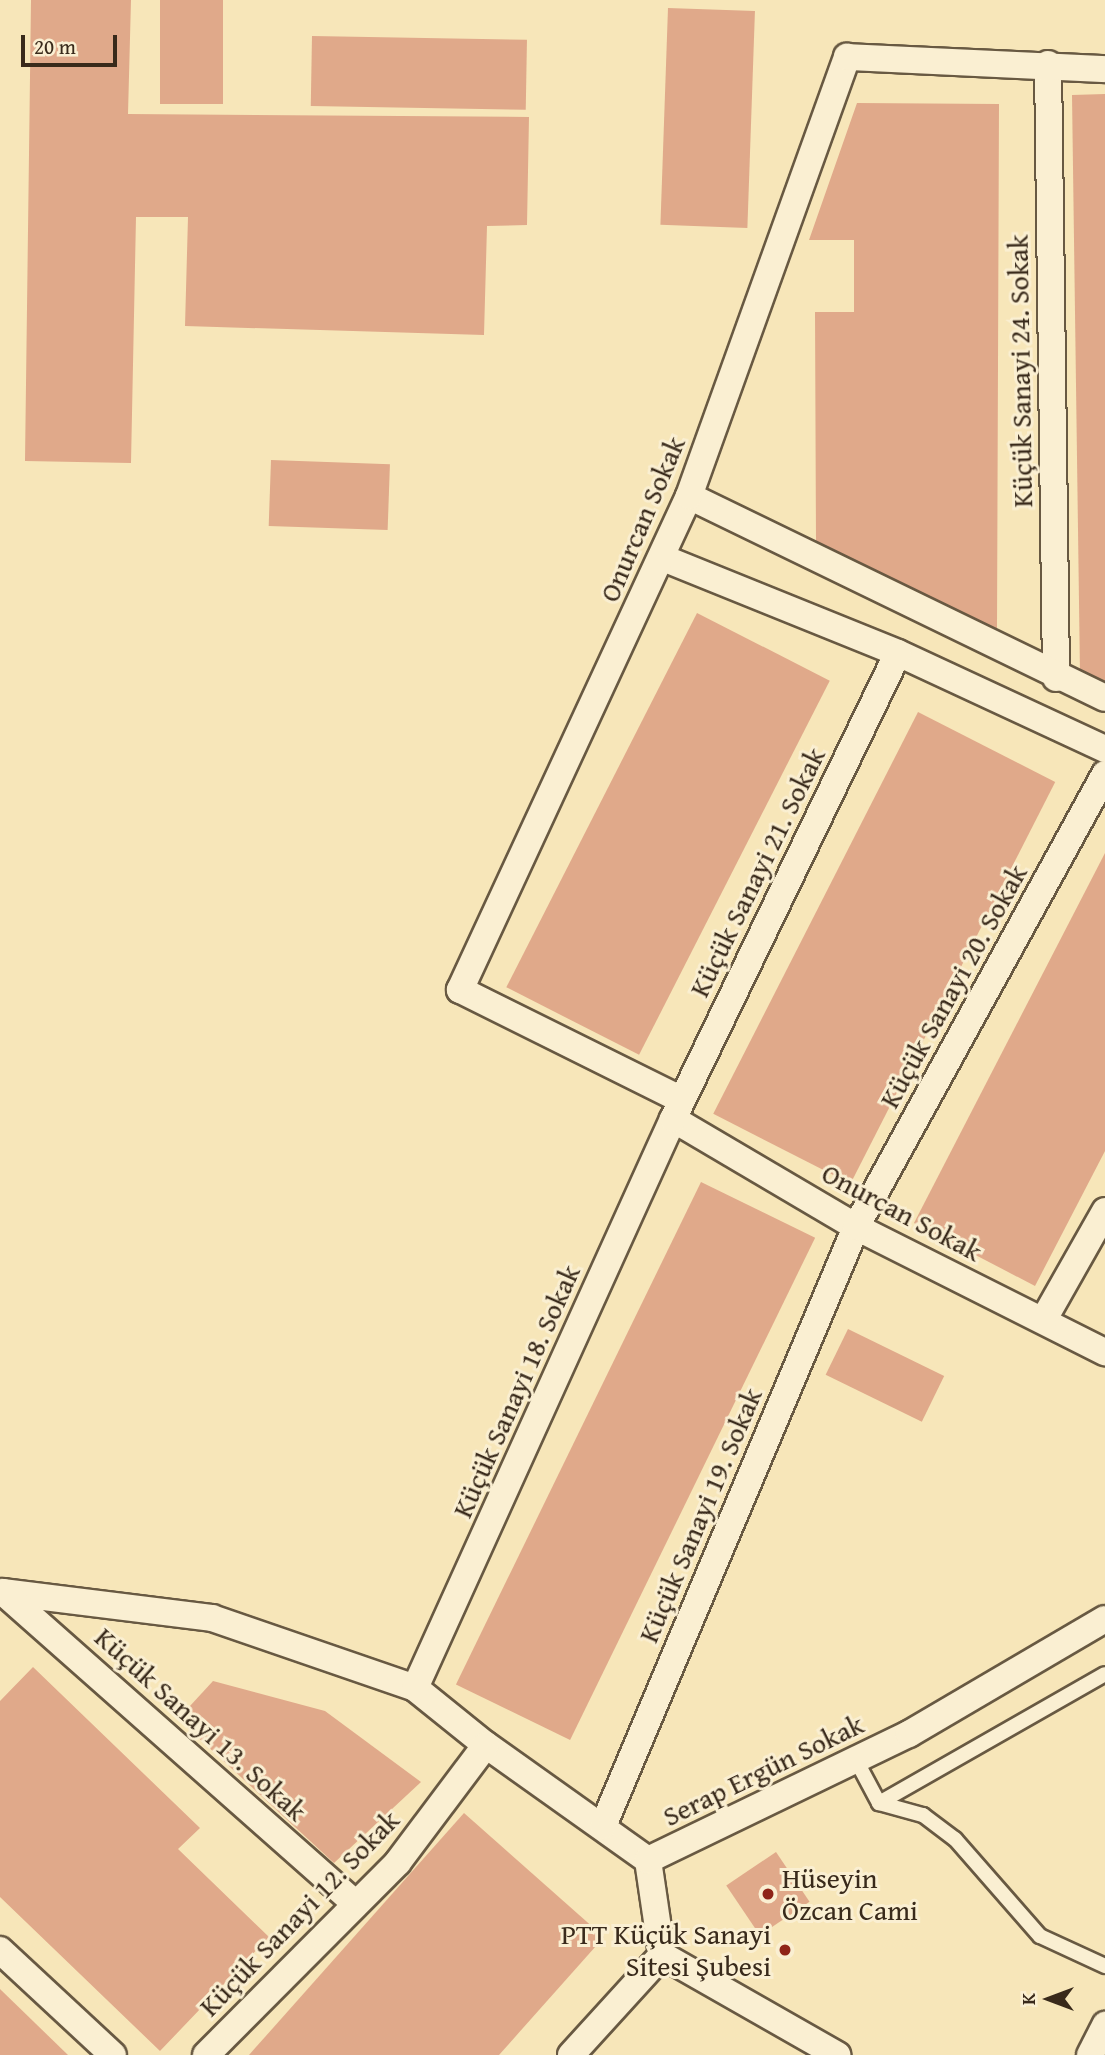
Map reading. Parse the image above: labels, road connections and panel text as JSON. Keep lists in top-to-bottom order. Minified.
{"streets":{"street":["Küçük Sanayi 24. Sokak","Onurcan Sokak","Küçük Sanayi 21. Sokak","Küçük Sanayi 20. Sokak","Küçük Sanayi 18. Sokak","Küçük Sanayi 19. Sokak","Küçük Sanayi 13. Sokak","Serap Ergün Sokak","Küçük Sanayi 12. Sokak"]},"crossings":[["Küçük Sanayi 24. Sokak","Onurcan Sokak"],["Onurcan Sokak","Küçük Sanayi 21. Sokak"],["Onurcan Sokak","Küçük Sanayi 20. Sokak"],["Onurcan Sokak","Küçük Sanayi 18. Sokak"],["Onurcan Sokak","Küçük Sanayi 19. Sokak"],["Küçük Sanayi 21. Sokak","Küçük Sanayi 18. Sokak"],["Küçük Sanayi 20. Sokak","Küçük Sanayi 19. Sokak"],["Küçük Sanayi 18. Sokak","Küçük Sanayi 13. Sokak"],["Küçük Sanayi 13. Sokak","Küçük Sanayi 12. Sokak"]],"places":["Hüseyin Özcan Cami","PTT Küçük Sanayi Sitesi Şubesi"],"scale_bar":"20 m","north":"left"}
